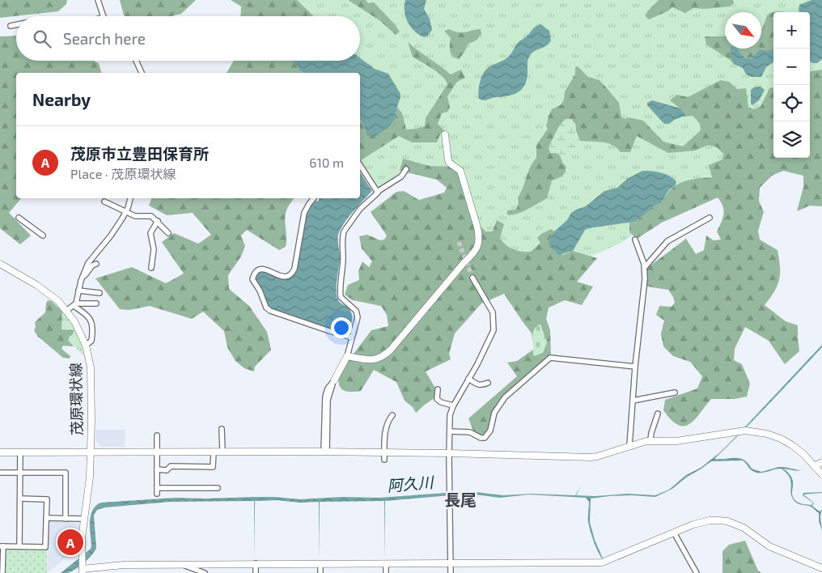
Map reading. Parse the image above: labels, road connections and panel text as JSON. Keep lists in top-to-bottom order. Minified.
{"streets":{"street":["茂原環状線"]},"districts":["長尾"],"water":["阿久川"],"north":"bottom right","page":{"map_buttons":["+","−"],"search":"Search here","heading":"Nearby","list":[{"mark":"A","name":"茂原市立豊田保育所","note":"Place · 茂原環状線","value":"610 m"}],"pins":"A"}}
